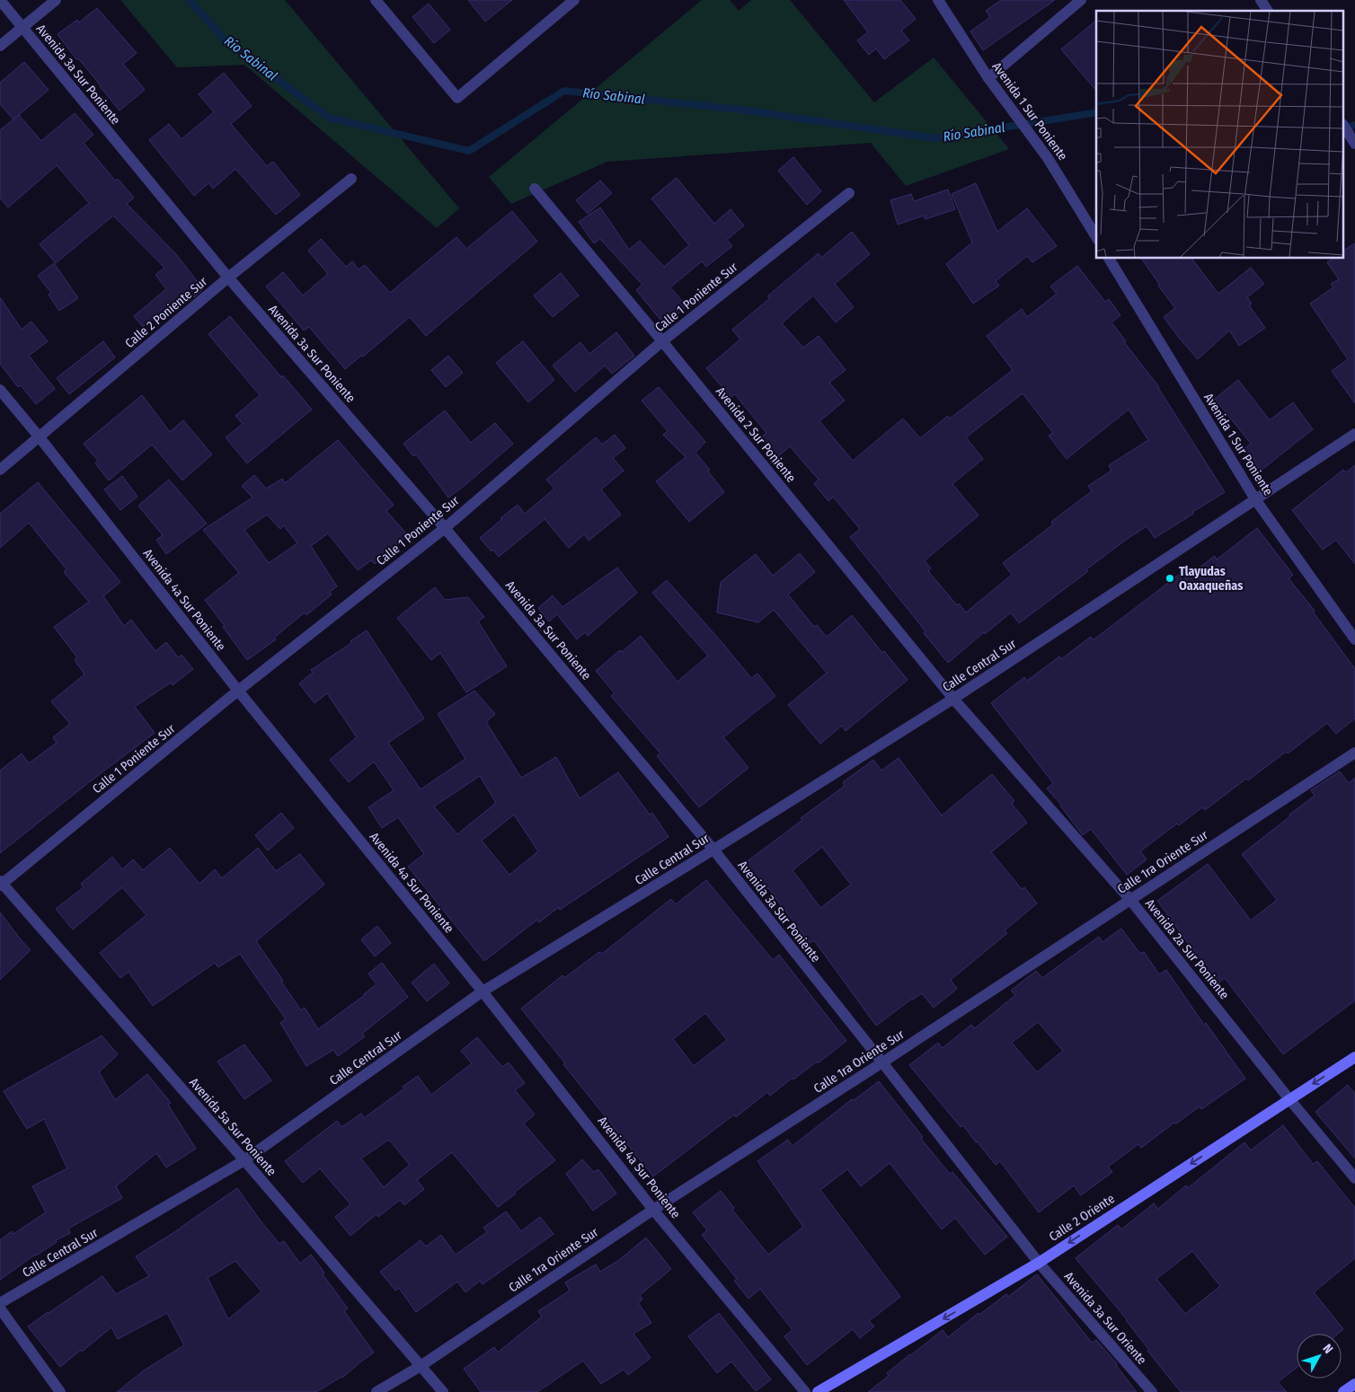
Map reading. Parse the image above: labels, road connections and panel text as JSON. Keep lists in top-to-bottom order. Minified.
{"streets":{"main road":["Calle 2 Oriente"],"street":["Avenida 3a Sur Poniente","Avenida 1 Sur Poniente","Calle 1 Poniente Sur","Calle 2 Poniente Sur","Avenida 2 Sur Poniente","Avenida 4a Sur Poniente","Calle Central Sur","Calle 1ra Oriente Sur","Avenida 2a Sur Poniente","Avenida 5a Sur Poniente","Avenida 3a Sur Oriente"]},"crossings":[["Avenida 3a Sur Poniente","Calle 1 Poniente Sur"],["Avenida 3a Sur Poniente","Calle 2 Poniente Sur"],["Avenida 3a Sur Poniente","Calle Central Sur"],["Avenida 3a Sur Poniente","Calle 1ra Oriente Sur"],["Avenida 3a Sur Poniente","Calle 2 Oriente"],["Avenida 3a Sur Poniente","Avenida 3a Sur Oriente"],["Avenida 1 Sur Poniente","Calle Central Sur"],["Calle 1 Poniente Sur","Avenida 2 Sur Poniente"],["Calle 1 Poniente Sur","Avenida 4a Sur Poniente"],["Calle 1 Poniente Sur","Avenida 5a Sur Poniente"],["Calle 2 Poniente Sur","Avenida 4a Sur Poniente"],["Avenida 2 Sur Poniente","Calle Central Sur"],["Avenida 2 Sur Poniente","Avenida 2a Sur Poniente"],["Avenida 4a Sur Poniente","Calle Central Sur"],["Avenida 4a Sur Poniente","Calle 1ra Oriente Sur"],["Calle Central Sur","Avenida 2a Sur Poniente"],["Calle Central Sur","Avenida 5a Sur Poniente"],["Calle 1ra Oriente Sur","Avenida 2a Sur Poniente"],["Calle 1ra Oriente Sur","Avenida 5a Sur Poniente"],["Avenida 2a Sur Poniente","Calle 2 Oriente"],["Calle 2 Oriente","Avenida 3a Sur Oriente"]],"one_way":["Calle 2 Oriente"],"water":["Río Sabinal"],"places":["Tlayudas Oaxaqueñas"],"north":"top right"}
